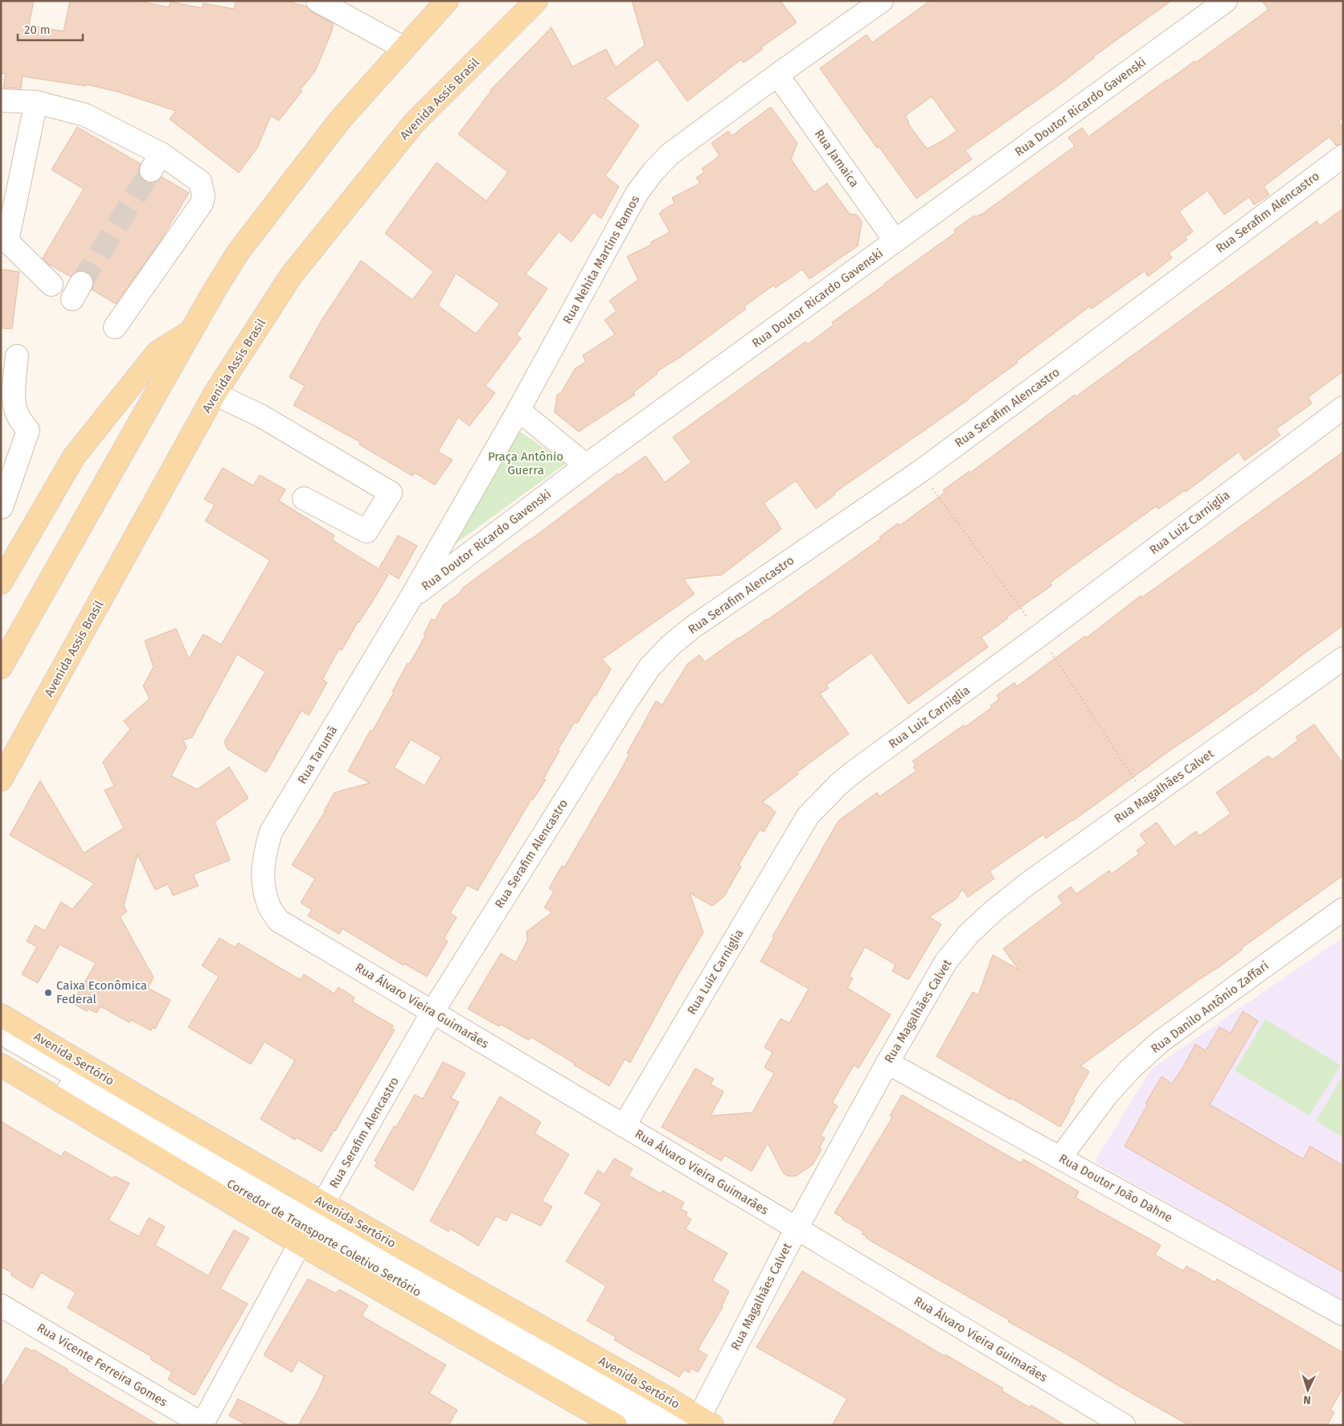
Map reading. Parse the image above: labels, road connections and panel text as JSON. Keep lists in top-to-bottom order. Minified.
{"streets":{"main road":["Avenida Assis Brasil","Avenida Sertório"],"street":["Rua Doutor Ricardo Gavenski","Rua Jamaica","Rua Serafim Alencastro","Rua Nehita Martins Ramos","Rua Luiz Carniglia","Rua Tarumã","Rua Magalhães Calvet","Rua Álvaro Vieira Guimarães","Rua Danilo Antônio Zaffari","Rua Doutor João Dahne","Corredor de Transporte Coletivo Sertório","Rua Vicente Ferreira Gomes"]},"crossings":[["Rua Doutor Ricardo Gavenski","Rua Jamaica"],["Rua Doutor Ricardo Gavenski","Rua Nehita Martins Ramos"],["Rua Doutor Ricardo Gavenski","Rua Tarumã"],["Rua Jamaica","Rua Nehita Martins Ramos"],["Rua Serafim Alencastro","Rua Álvaro Vieira Guimarães"],["Rua Serafim Alencastro","Avenida Sertório"],["Rua Nehita Martins Ramos","Rua Tarumã"],["Rua Luiz Carniglia","Rua Álvaro Vieira Guimarães"],["Rua Tarumã","Rua Álvaro Vieira Guimarães"],["Rua Magalhães Calvet","Rua Álvaro Vieira Guimarães"],["Rua Magalhães Calvet","Avenida Sertório"],["Rua Magalhães Calvet","Rua Doutor João Dahne"],["Rua Magalhães Calvet","Corredor de Transporte Coletivo Sertório"],["Rua Danilo Antônio Zaffari","Rua Doutor João Dahne"],["Avenida Sertório","Corredor de Transporte Coletivo Sertório"]],"parks":["Praça Antônio Guerra"],"places":["Caixa Econômica Federal"],"scale_bar":"20 m","north":"bottom"}
